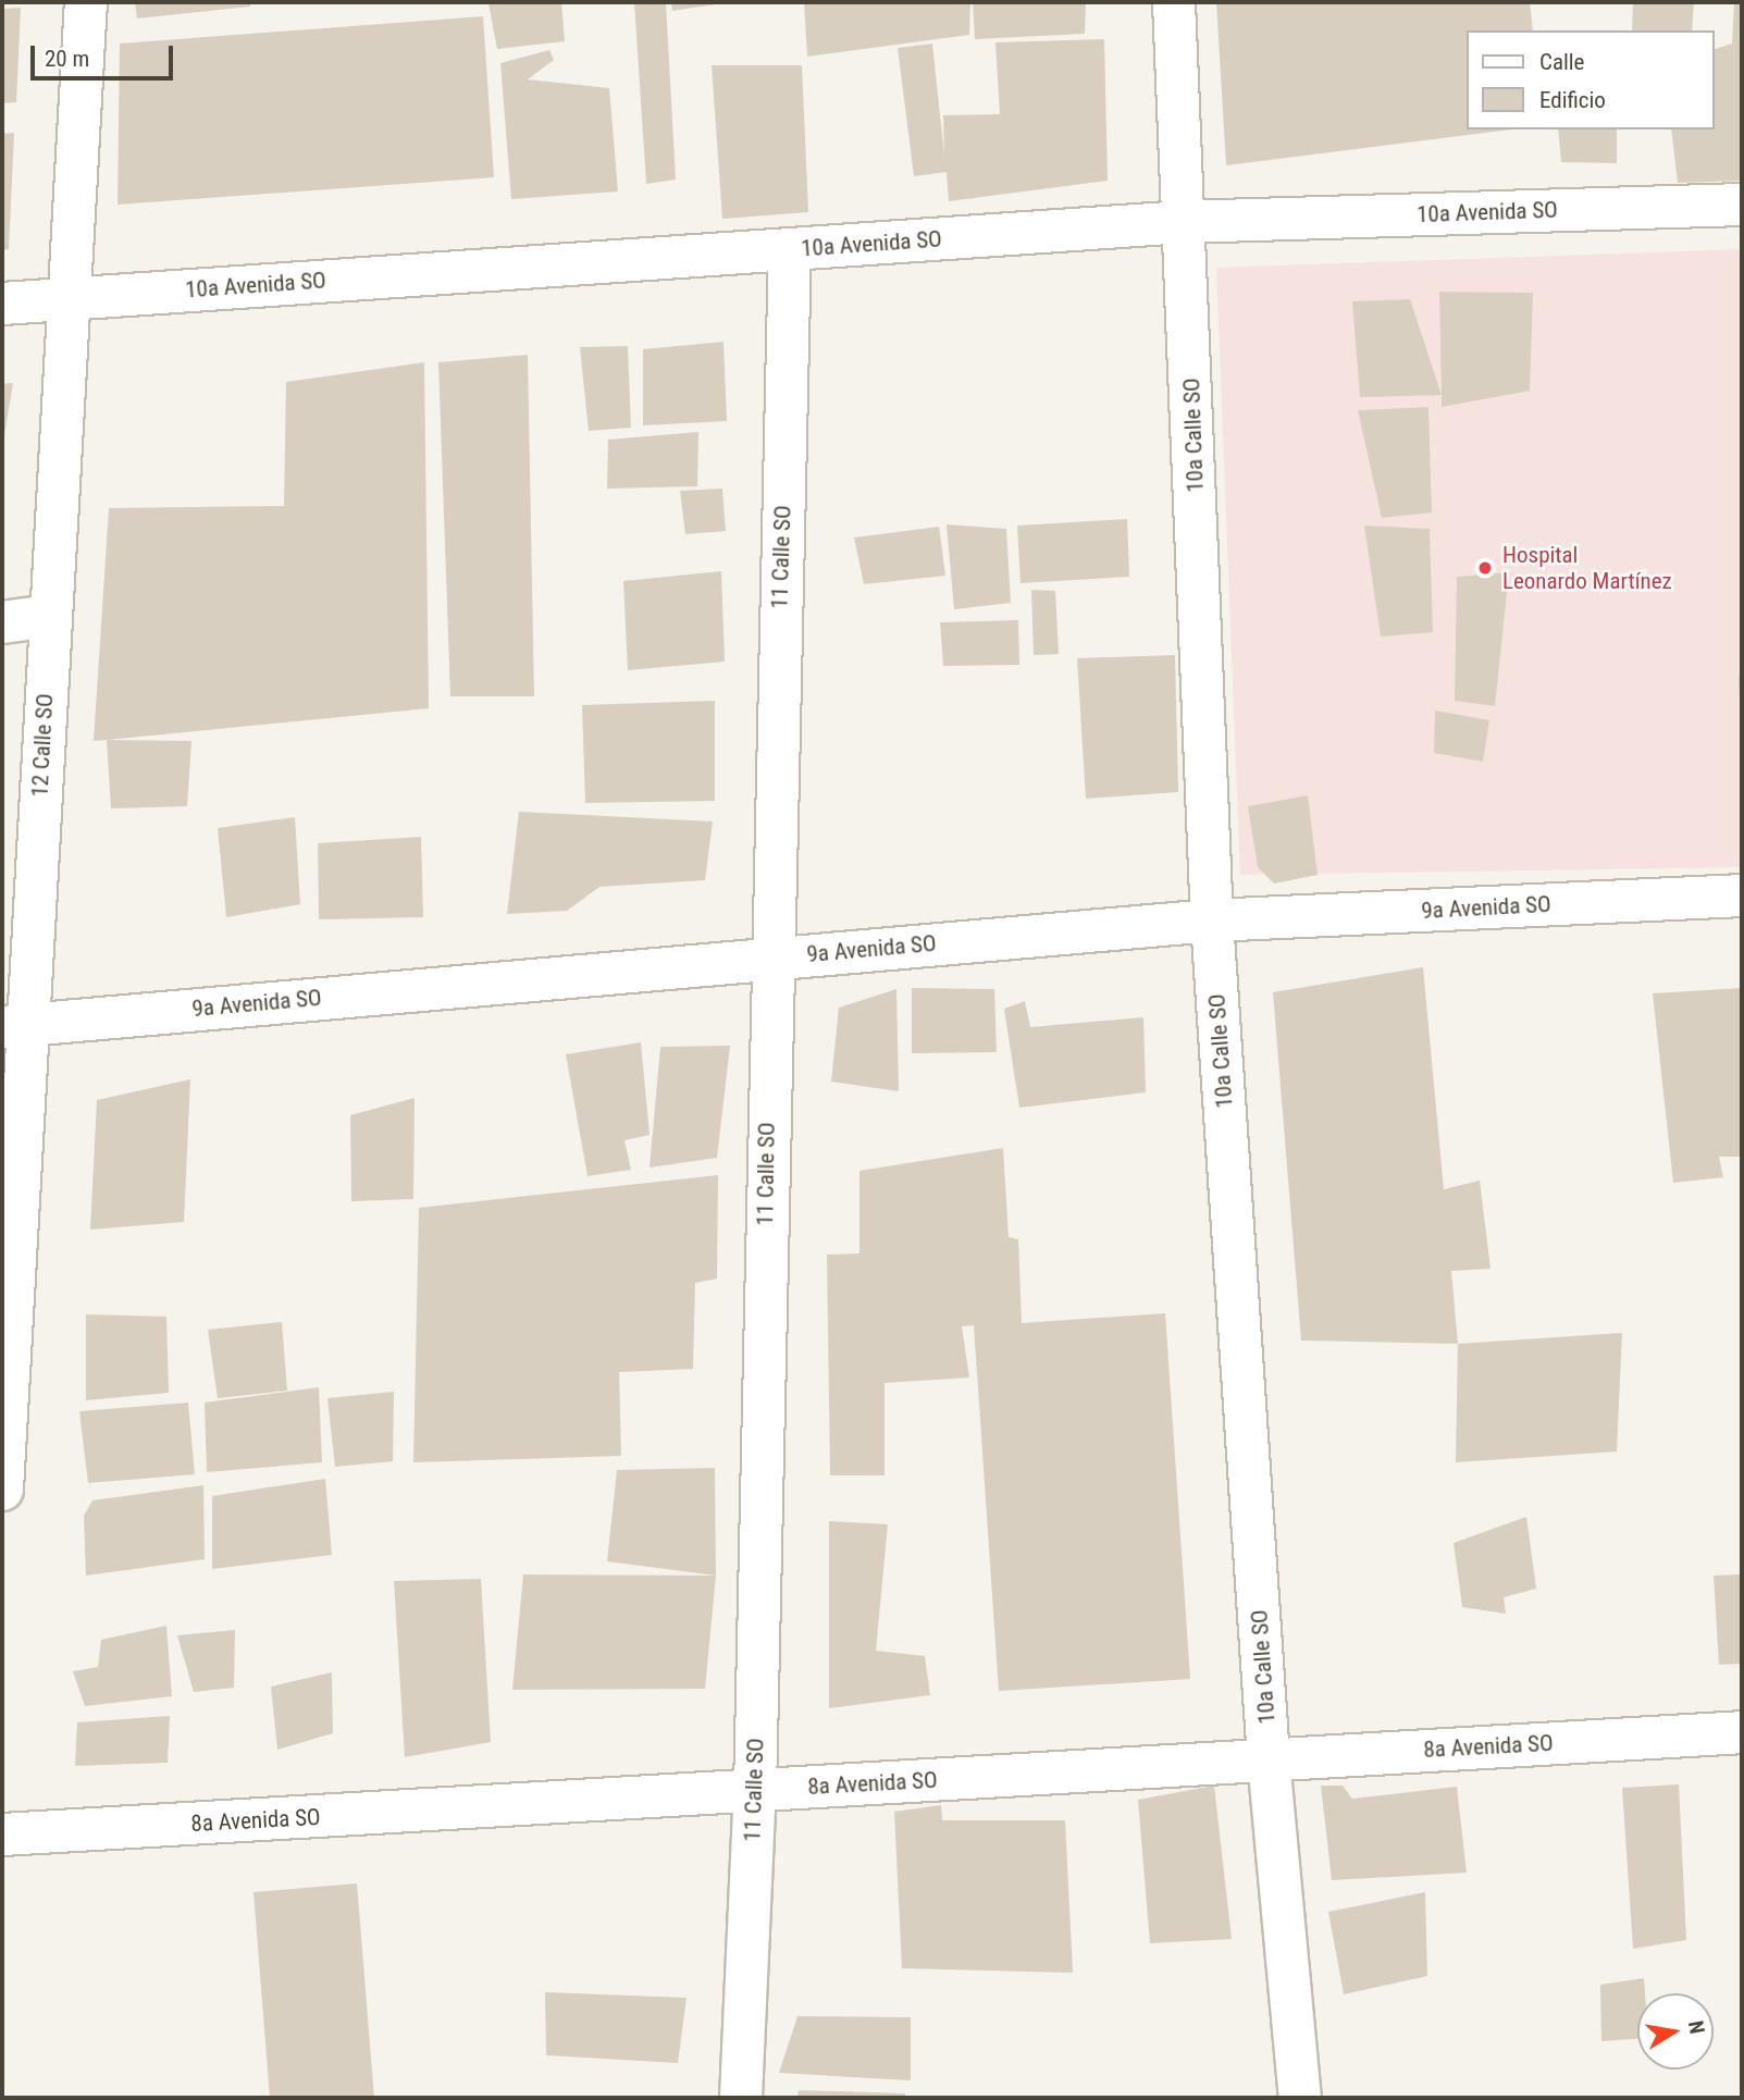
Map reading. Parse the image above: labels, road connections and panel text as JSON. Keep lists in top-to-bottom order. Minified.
{"streets":{"street":["10a Avenida SO","10a Calle SO","11 Calle SO","12 Calle SO","9a Avenida SO","8a Avenida SO"]},"crossings":[["10a Avenida SO","10a Calle SO"],["10a Avenida SO","11 Calle SO"],["10a Avenida SO","12 Calle SO"],["10a Calle SO","9a Avenida SO"],["10a Calle SO","8a Avenida SO"],["11 Calle SO","9a Avenida SO"],["11 Calle SO","8a Avenida SO"],["12 Calle SO","9a Avenida SO"]],"places":["Hospital Leonardo Martínez"],"legend":["Calle","Edificio"],"scale_bar":"20 m","north":"right"}
